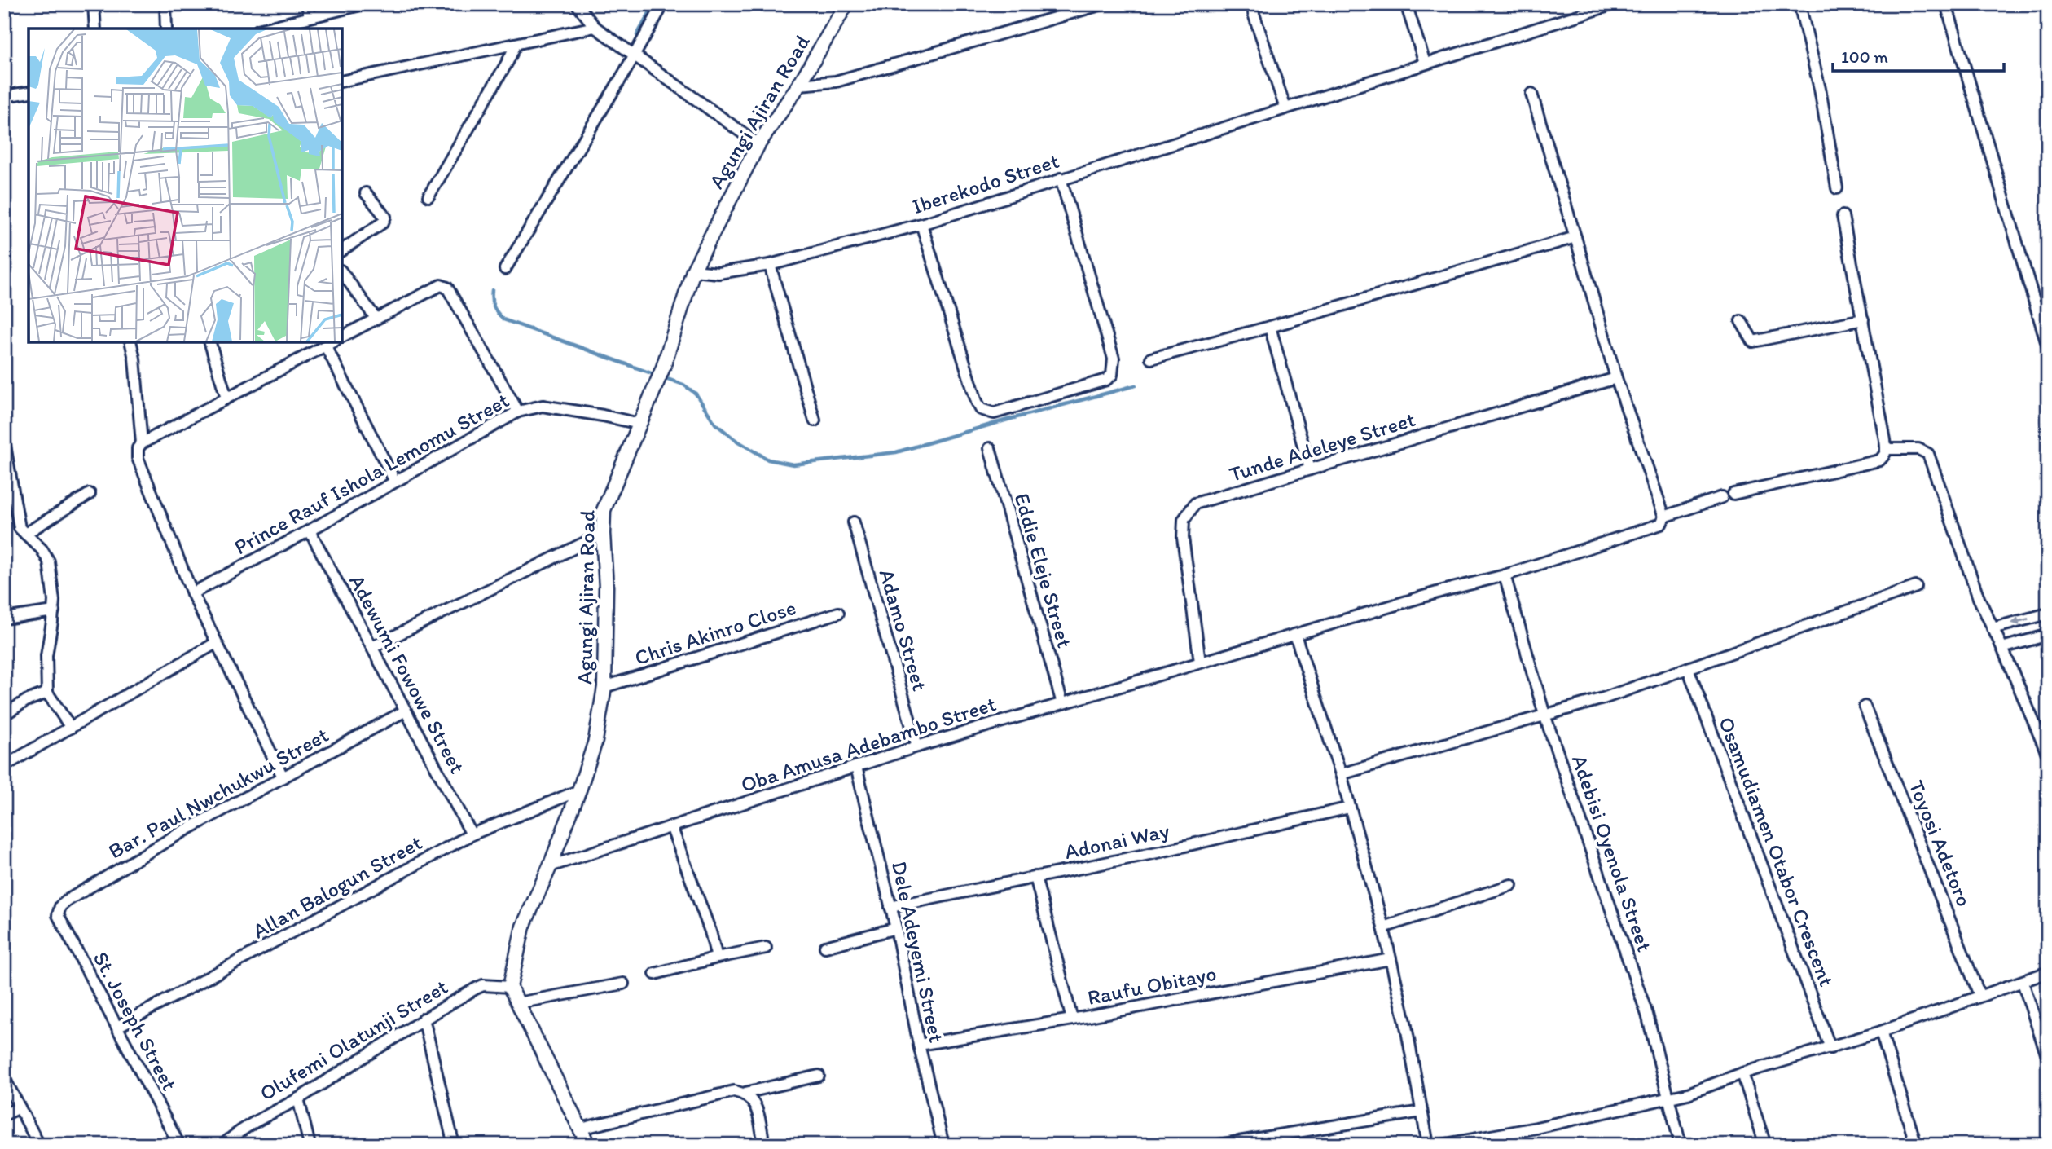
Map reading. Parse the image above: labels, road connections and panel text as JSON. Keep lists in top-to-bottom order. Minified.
{"streets":{"street":["Agungi Ajiran Road","Iberekodo Street","Tunde Adeleye Street","Prince Rauf Ishola Lemomu Street","Eddie Eleje Street","Adamo Street","Chris Akinro Close","Adewumi Fowowe Street","Oba Amusa Adebambo Street","Bar. Paul Nwchukwu Street","Adonai Way","Toyosi Adetoro","Osamudiamen Otabor Crescent","Adebisi Oyenola Street","Allan Balogun Street","Dele Adeyemi Street","Raufu Obitayo","St. Joseph Street","Olufemi Olatunji Street"]},"crossings":[["Agungi Ajiran Road","Iberekodo Street"],["Agungi Ajiran Road","Prince Rauf Ishola Lemomu Street"],["Agungi Ajiran Road","Chris Akinro Close"],["Agungi Ajiran Road","Oba Amusa Adebambo Street"],["Agungi Ajiran Road","Allan Balogun Street"],["Agungi Ajiran Road","Olufemi Olatunji Street"],["Tunde Adeleye Street","Oba Amusa Adebambo Street"],["Prince Rauf Ishola Lemomu Street","Adewumi Fowowe Street"],["Eddie Eleje Street","Oba Amusa Adebambo Street"],["Adamo Street","Oba Amusa Adebambo Street"],["Adewumi Fowowe Street","Bar. Paul Nwchukwu Street"],["Adewumi Fowowe Street","Allan Balogun Street"],["Oba Amusa Adebambo Street","Adebisi Oyenola Street"],["Oba Amusa Adebambo Street","Dele Adeyemi Street"],["Bar. Paul Nwchukwu Street","St. Joseph Street"],["Adonai Way","Dele Adeyemi Street"],["Allan Balogun Street","St. Joseph Street"],["Dele Adeyemi Street","Raufu Obitayo"]],"scale_bar":"100 m"}
